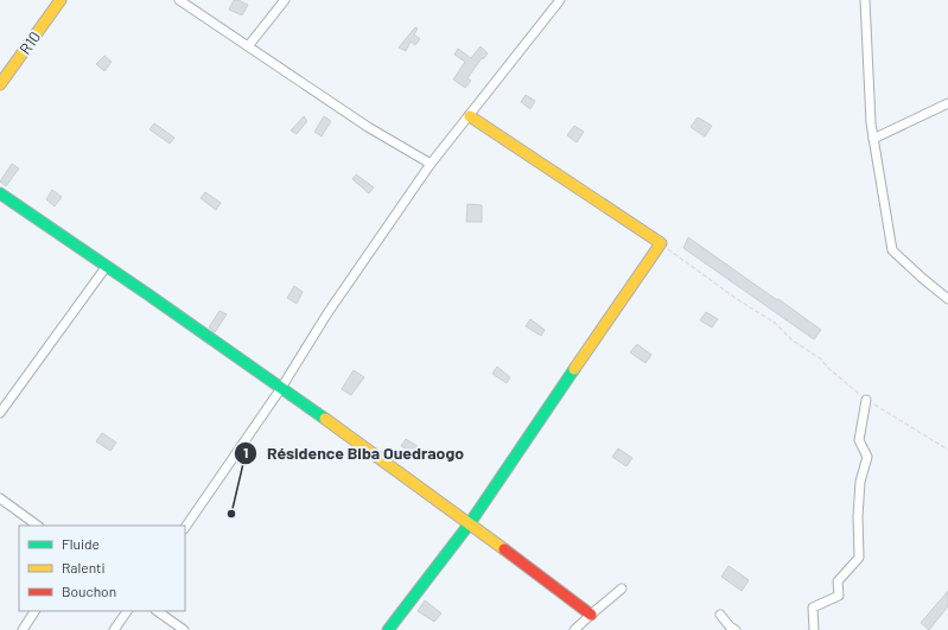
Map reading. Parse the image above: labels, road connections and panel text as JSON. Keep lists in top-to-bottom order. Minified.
{"streets":{"street":["R10"]},"places":["Résidence Biba Ouedraogo"],"legend":["Fluide","Ralenti","Bouchon"]}
